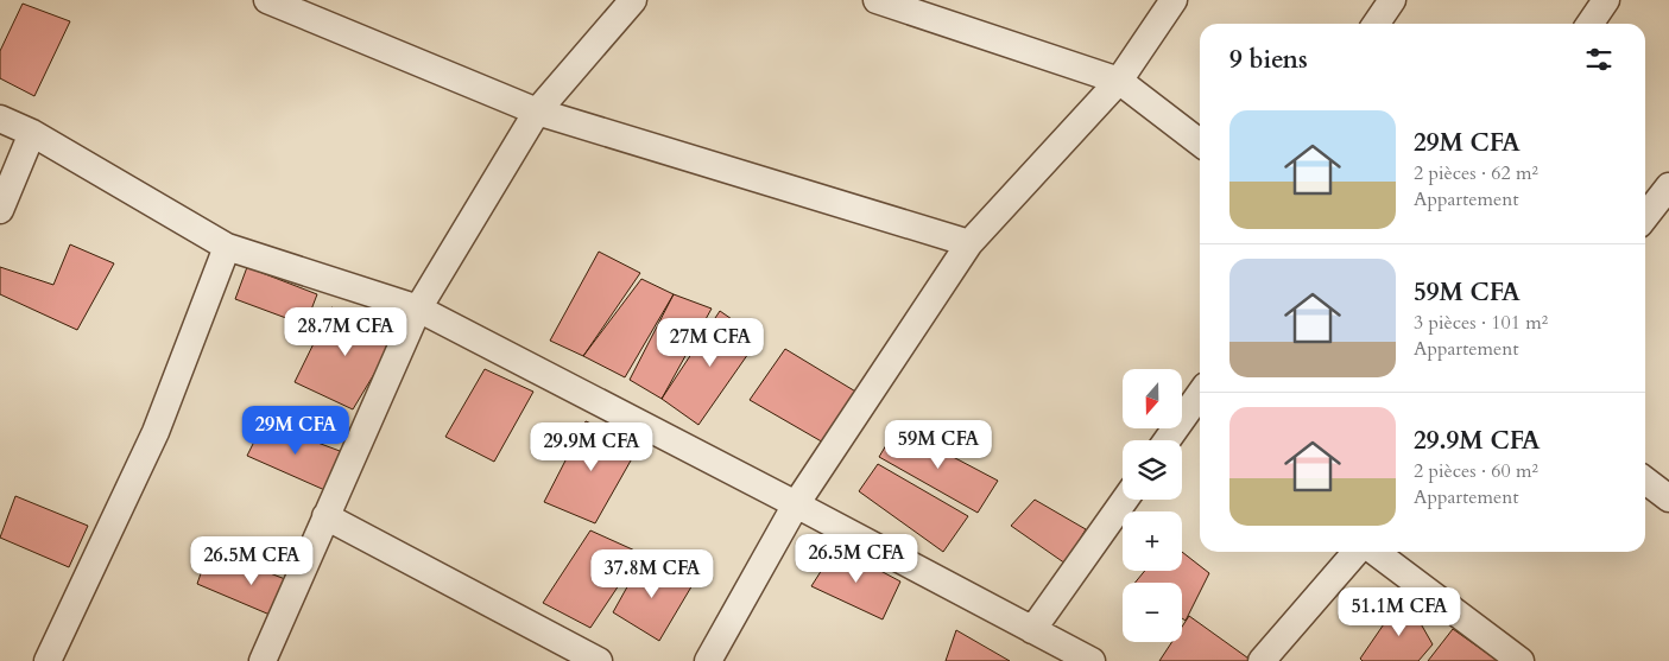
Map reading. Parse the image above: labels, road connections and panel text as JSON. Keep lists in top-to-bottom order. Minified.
{"north":"bottom","page":{"heading":"9 biens","list":[{"name":"29M CFA","note":"2 pièces · 62 m² · Appartement"},{"name":"59M CFA","note":"3 pièces · 101 m² · Appartement"},{"name":"29.9M CFA","note":"2 pièces · 60 m² · Appartement"}],"price":["28.7M CFA","27M CFA","29M CFA","59M CFA","29.9M CFA","26.5M CFA","26.5M CFA","37.8M CFA","51.1M CFA"],"map_buttons":["+","−"]}}
